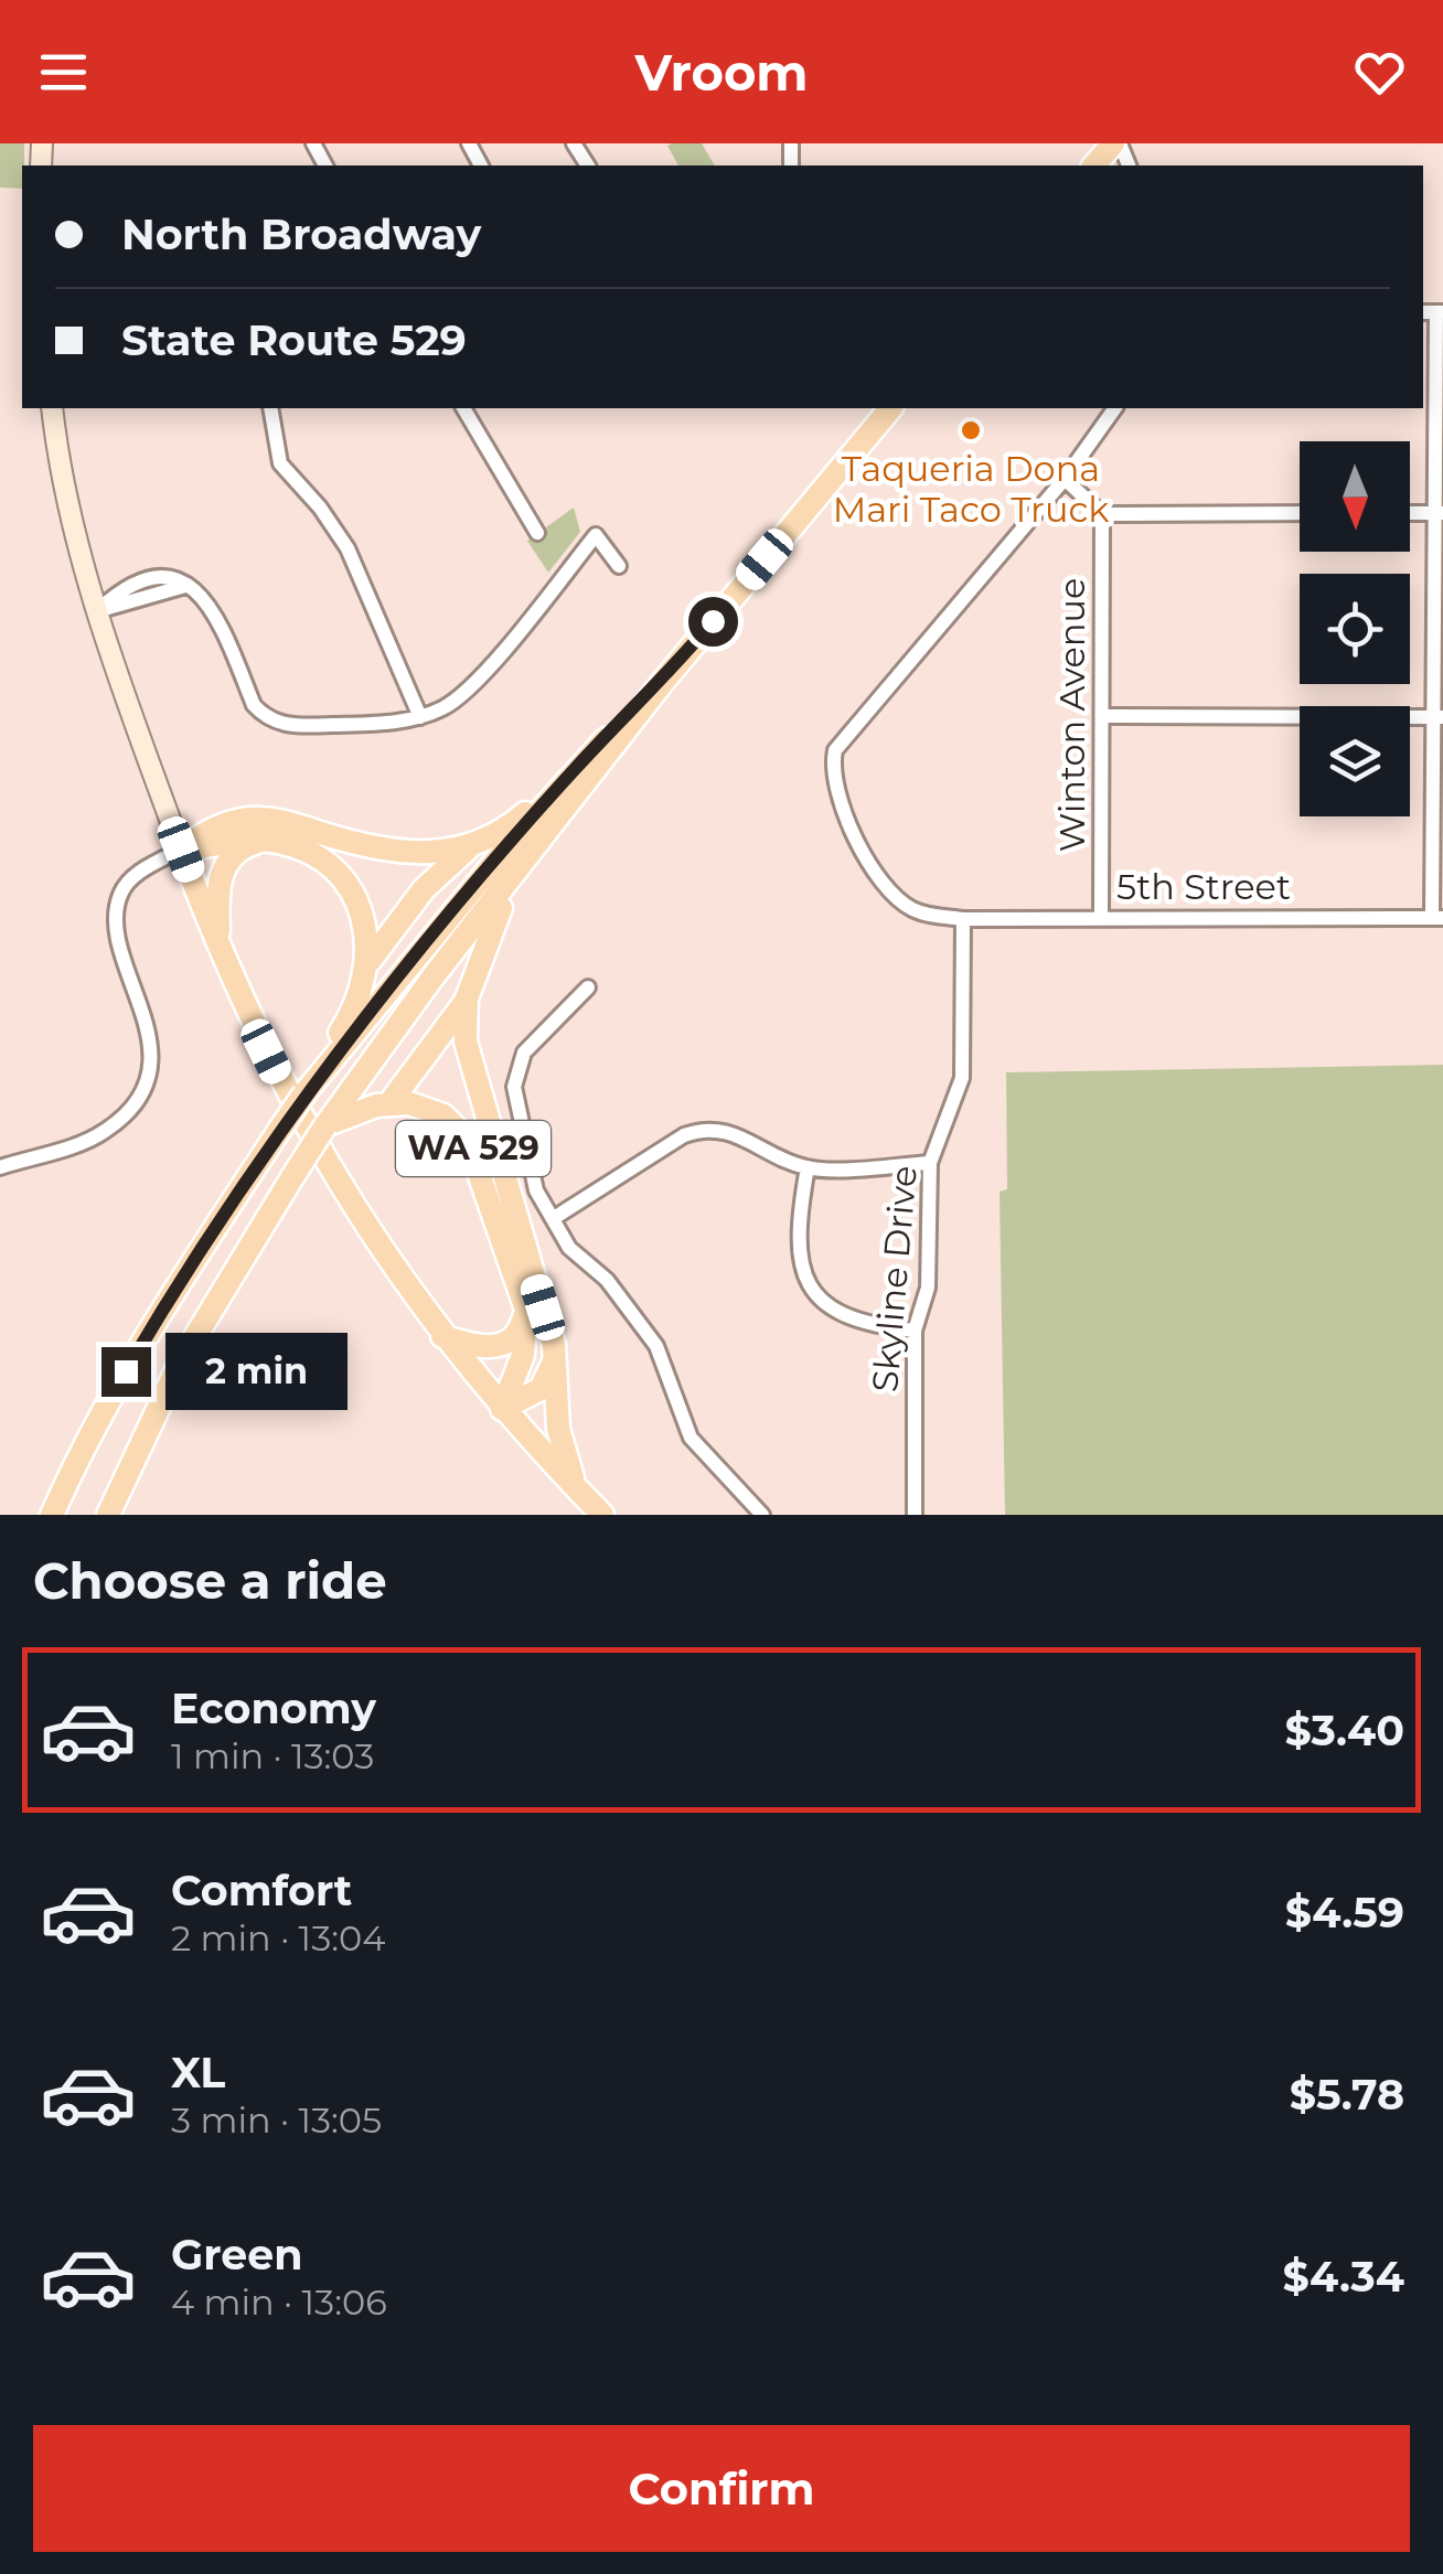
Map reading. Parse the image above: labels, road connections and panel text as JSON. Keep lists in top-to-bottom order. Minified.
{"streets":{"main road":["WA 529"],"street":["Winton Avenue","5th Street","Skyline Drive"]},"crossings":[["Winton Avenue","5th Street"],["5th Street","Skyline Drive"]],"places":["Taqueria Dona Mari Taco Truck"],"north":"bottom","page":{"header":"Vroom","banner":["North Broadway","State Route 529"],"bubble":"2 min","heading":"Choose a ride","list":[{"name":"Economy","note":"1 min · 13:03","value":"$3.40"},{"name":"Comfort","note":"2 min · 13:04","value":"$4.59"},{"name":"XL","note":"3 min · 13:05","value":"$5.78"},{"name":"Green","note":"4 min · 13:06","value":"$4.34"}],"buttons":"Confirm"}}
